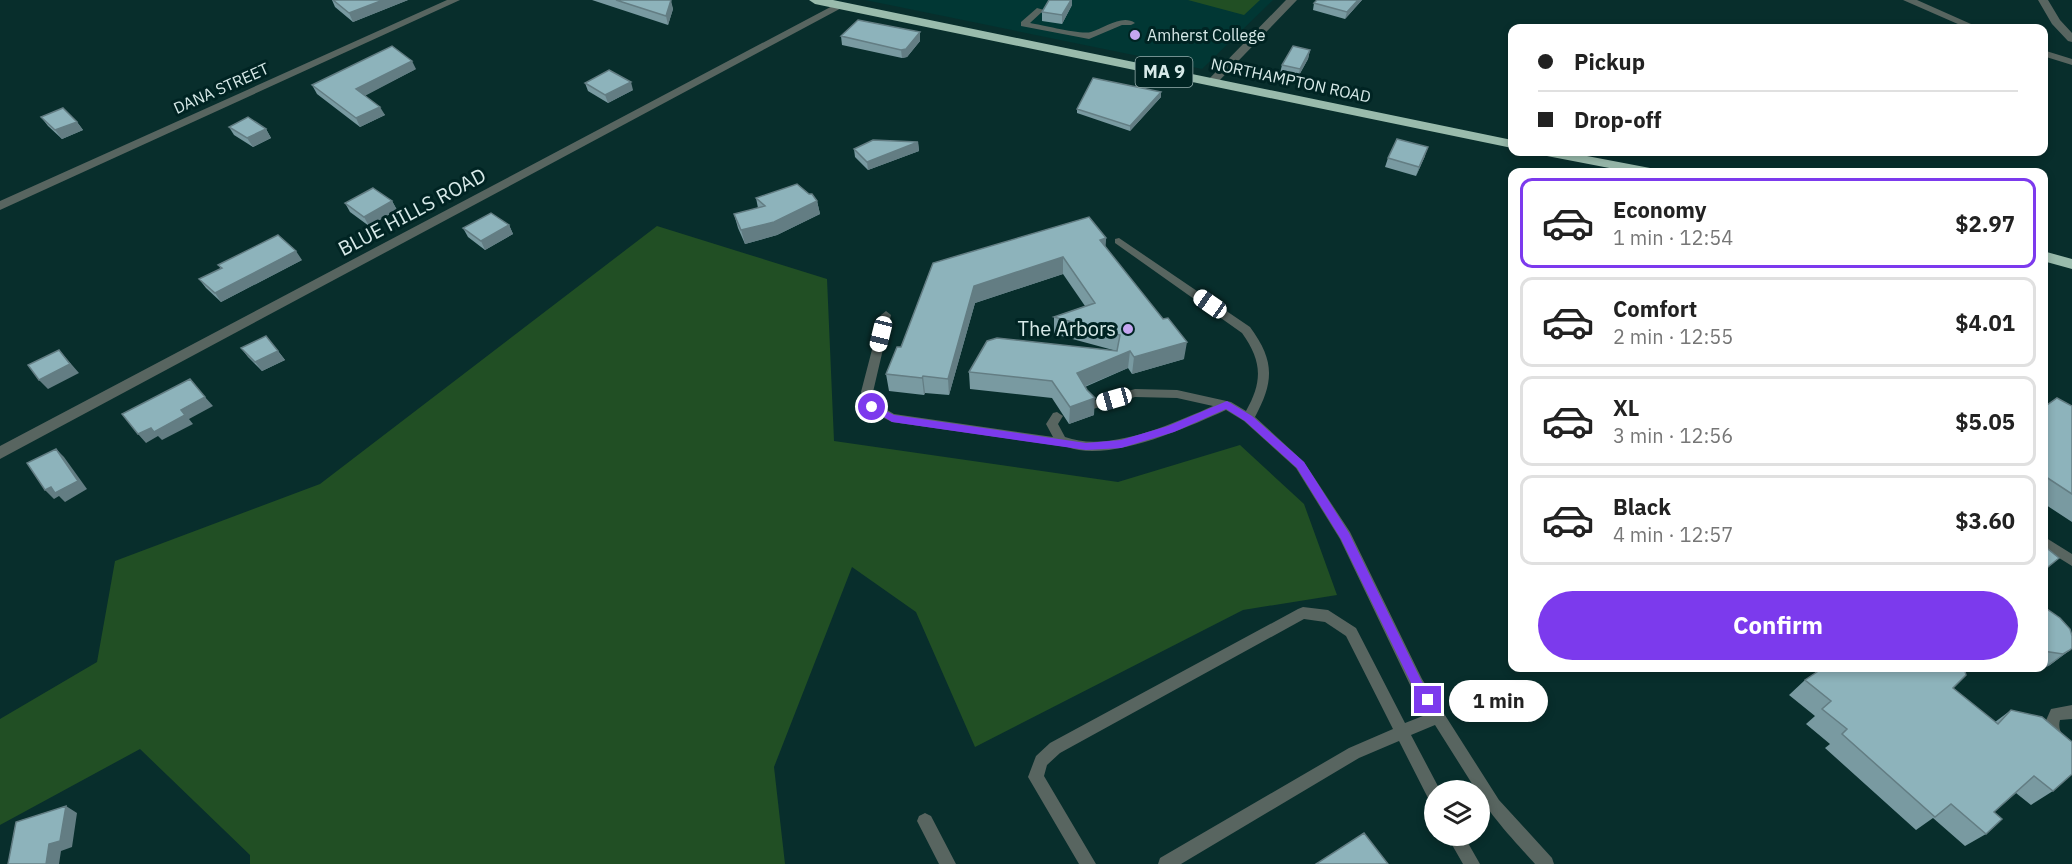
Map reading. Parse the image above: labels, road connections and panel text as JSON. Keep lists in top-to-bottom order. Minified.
{"streets":{"highway":["MA 9","NORTHAMPTON ROAD"],"street":["DANA STREET","BLUE HILLS ROAD"]},"crossings":[["NORTHAMPTON ROAD","BLUE HILLS ROAD"]],"places":["Amherst College","The Arbors"],"page":{"banner":["Pickup","Drop-off"],"list":[{"name":"Economy","note":"1 min · 12:54","value":"$2.97"},{"name":"Comfort","note":"2 min · 12:55","value":"$4.01"},{"name":"XL","note":"3 min · 12:56","value":"$5.05"},{"name":"Black","note":"4 min · 12:57","value":"$3.60"}],"buttons":"Confirm","bubble":"1 min"}}
